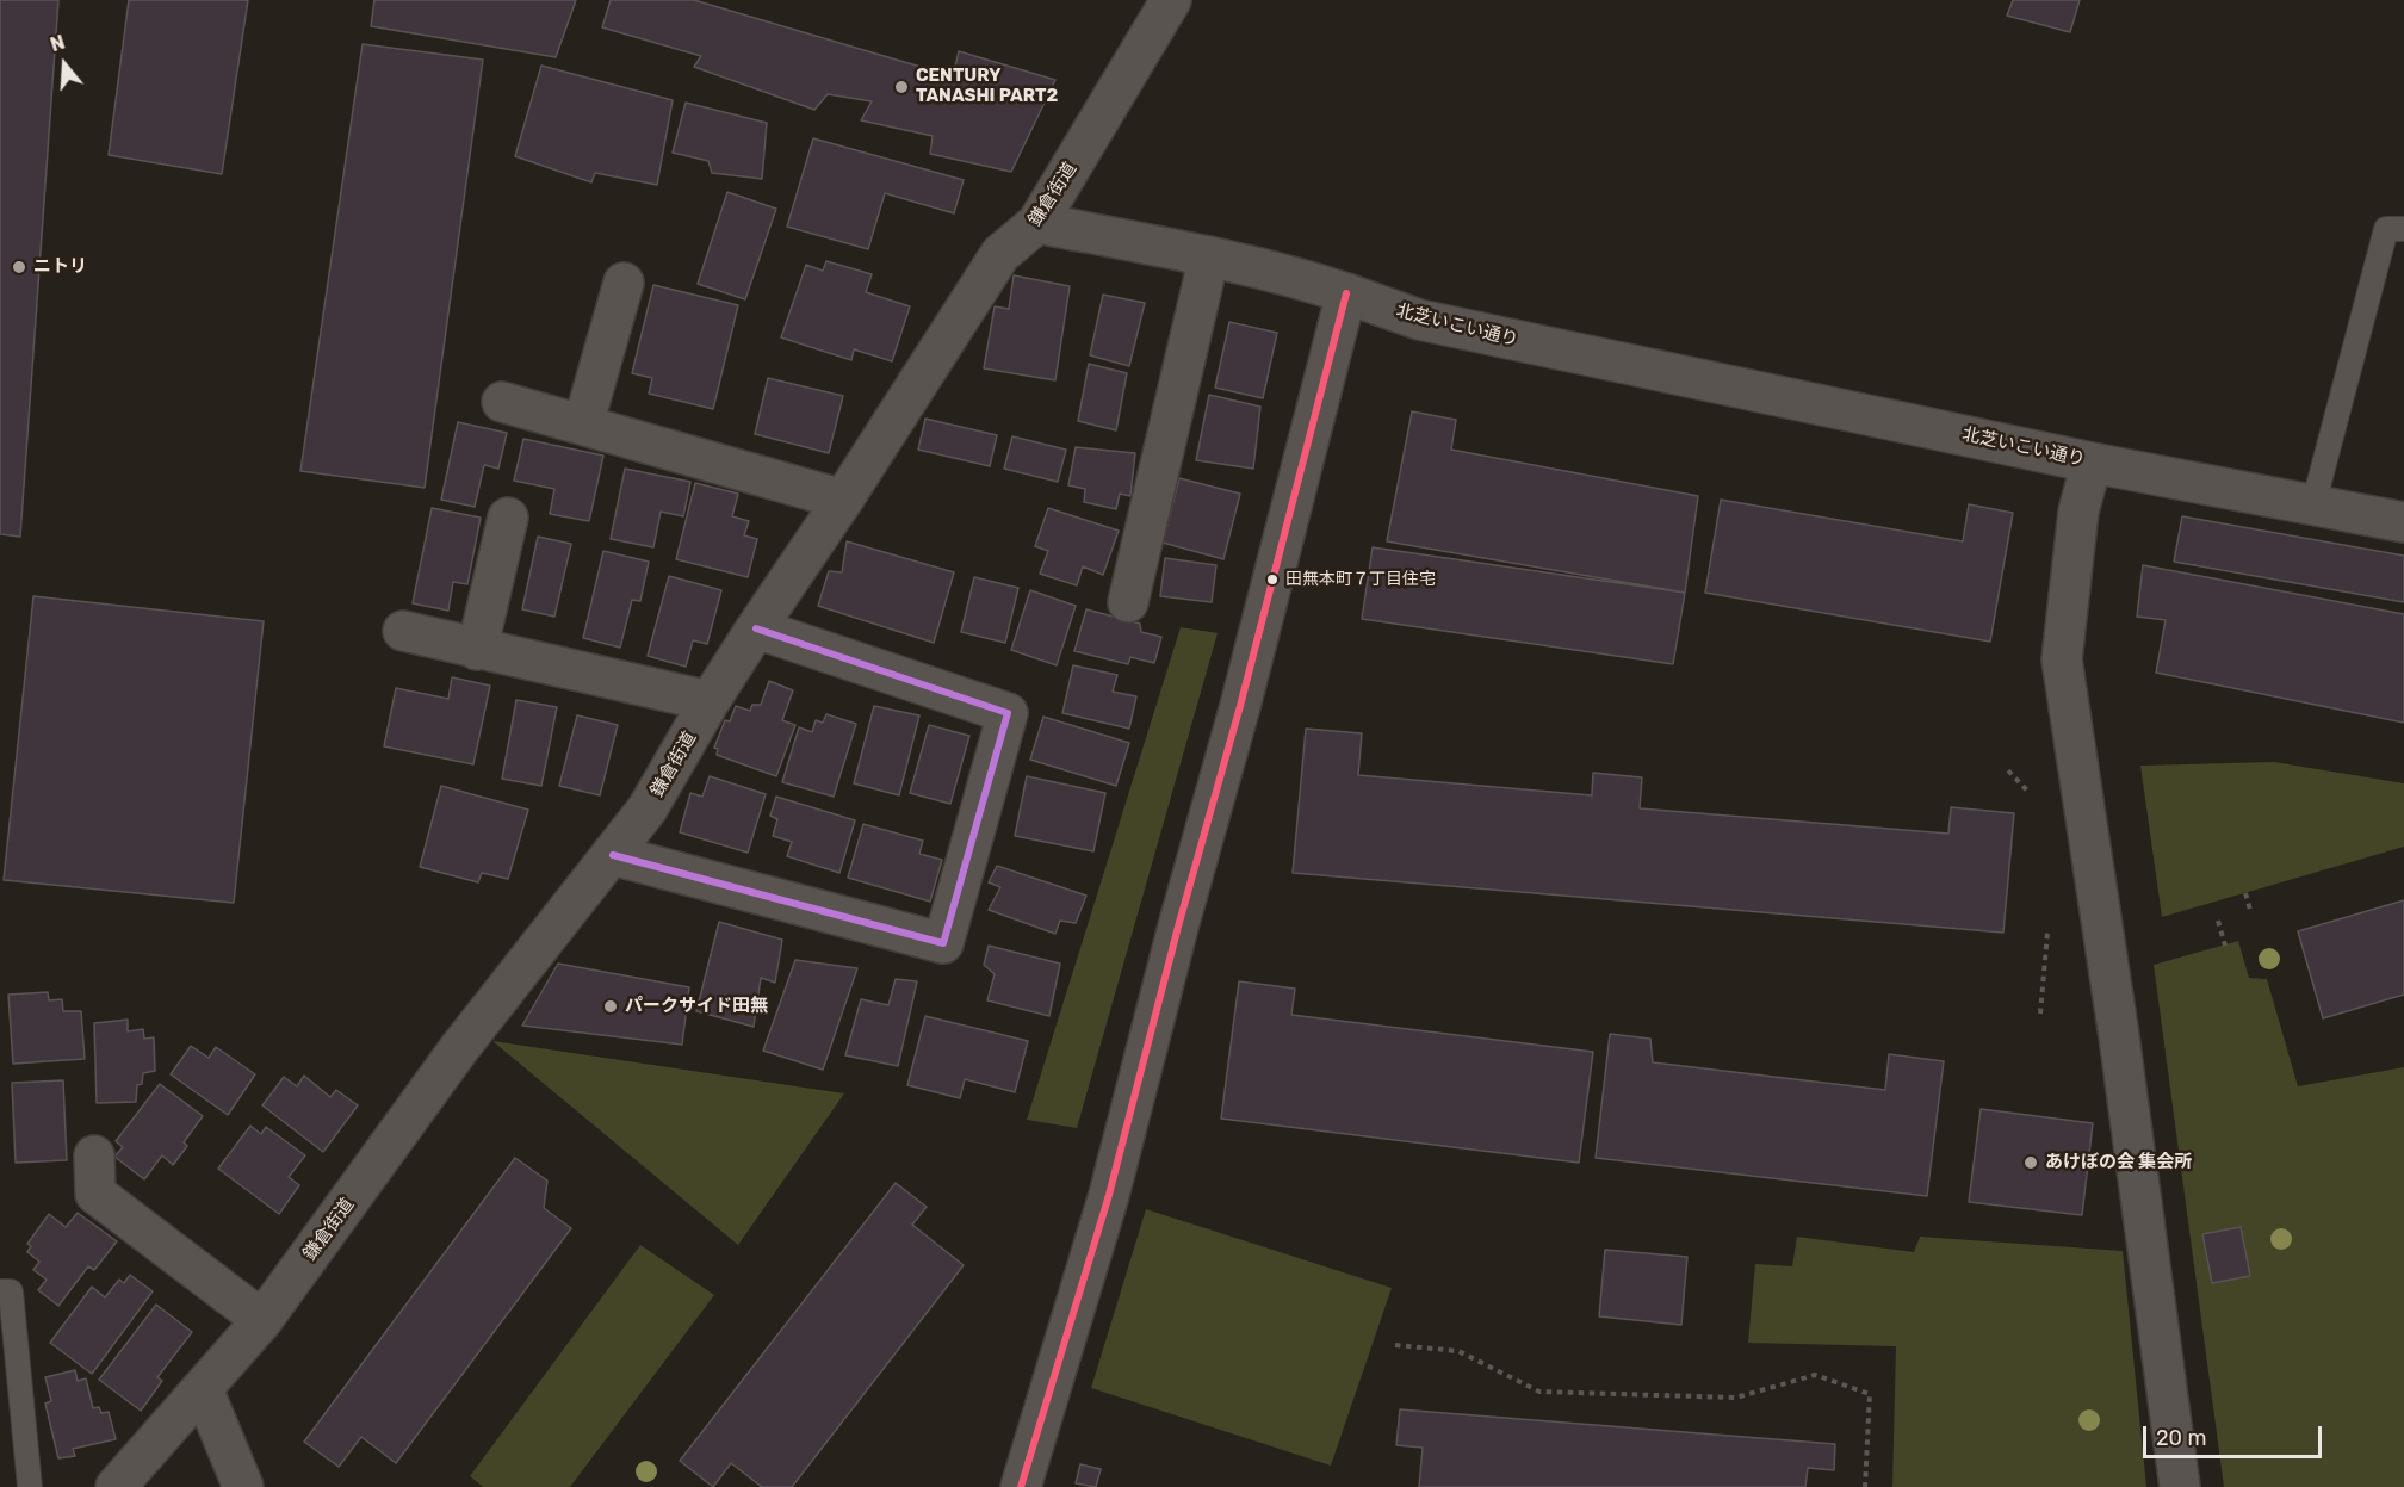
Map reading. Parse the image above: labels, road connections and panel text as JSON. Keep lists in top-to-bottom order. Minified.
{"streets":{"street":["鎌倉街道","北芝いこい通り"]},"crossings":[["鎌倉街道","北芝いこい通り"]],"places":["CENTURY TANASHI PART2","ニトリ","田無本町７丁目住宅","パークサイド田無","あけぼの会 集会所"],"scale_bar":"20 m","north":"top"}
